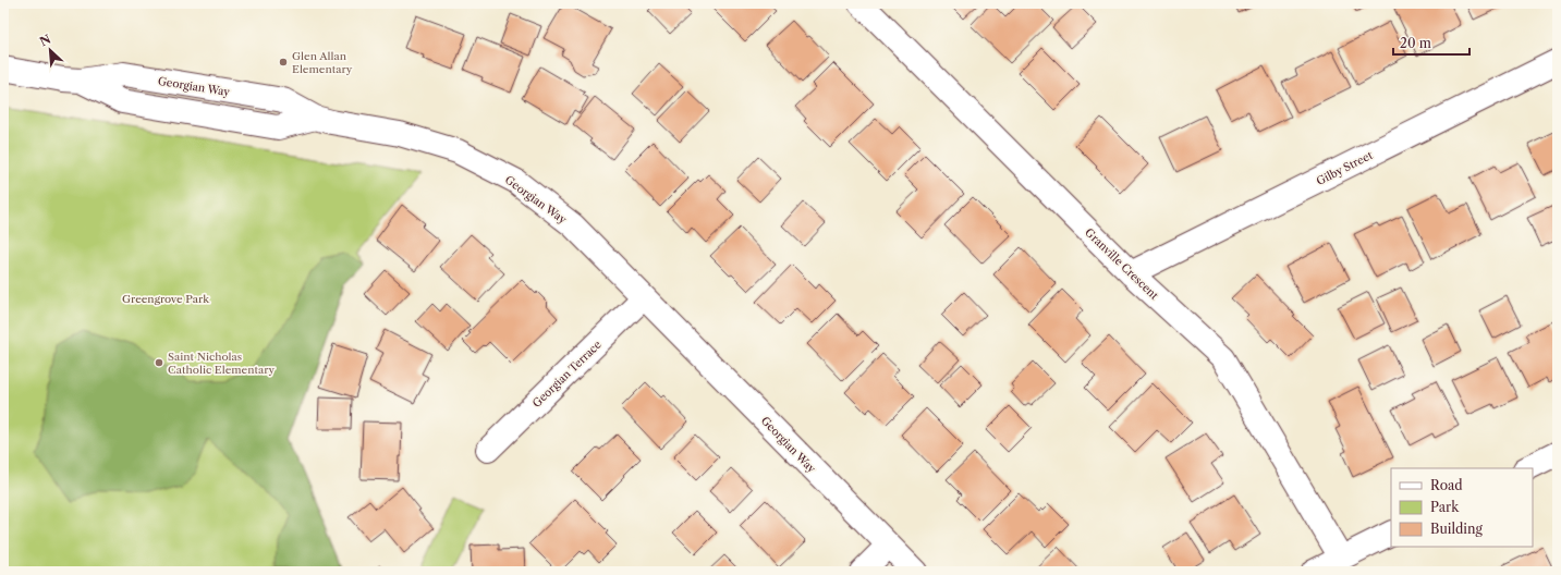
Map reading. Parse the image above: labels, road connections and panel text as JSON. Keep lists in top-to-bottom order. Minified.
{"streets":{"street":["Georgian Way","Gilby Street","Granville Crescent","Georgian Terrace"]},"crossings":[["Georgian Way","Georgian Terrace"],["Gilby Street","Granville Crescent"]],"parks":["Greengrove Park"],"places":["Glen Allan Elementary","Saint Nicholas Catholic Elementary"],"legend":["Road","Park","Building"],"scale_bar":"20 m","north":"top left"}
